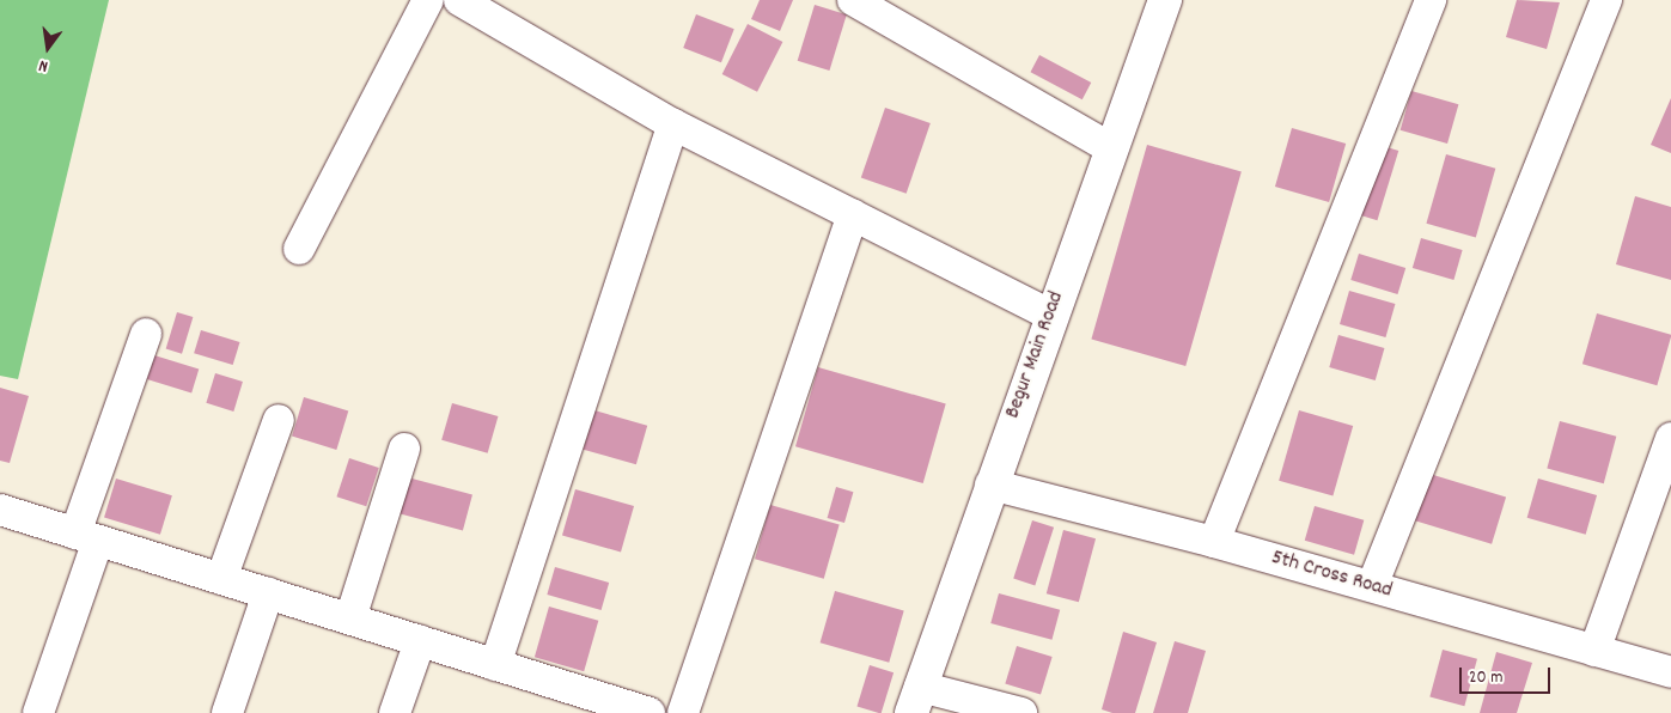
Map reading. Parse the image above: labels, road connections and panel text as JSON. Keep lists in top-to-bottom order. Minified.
{"streets":{"street":["Begur Main Road","5th Cross Road"]},"crossings":[["Begur Main Road","5th Cross Road"]],"scale_bar":"20 m","north":"bottom"}
